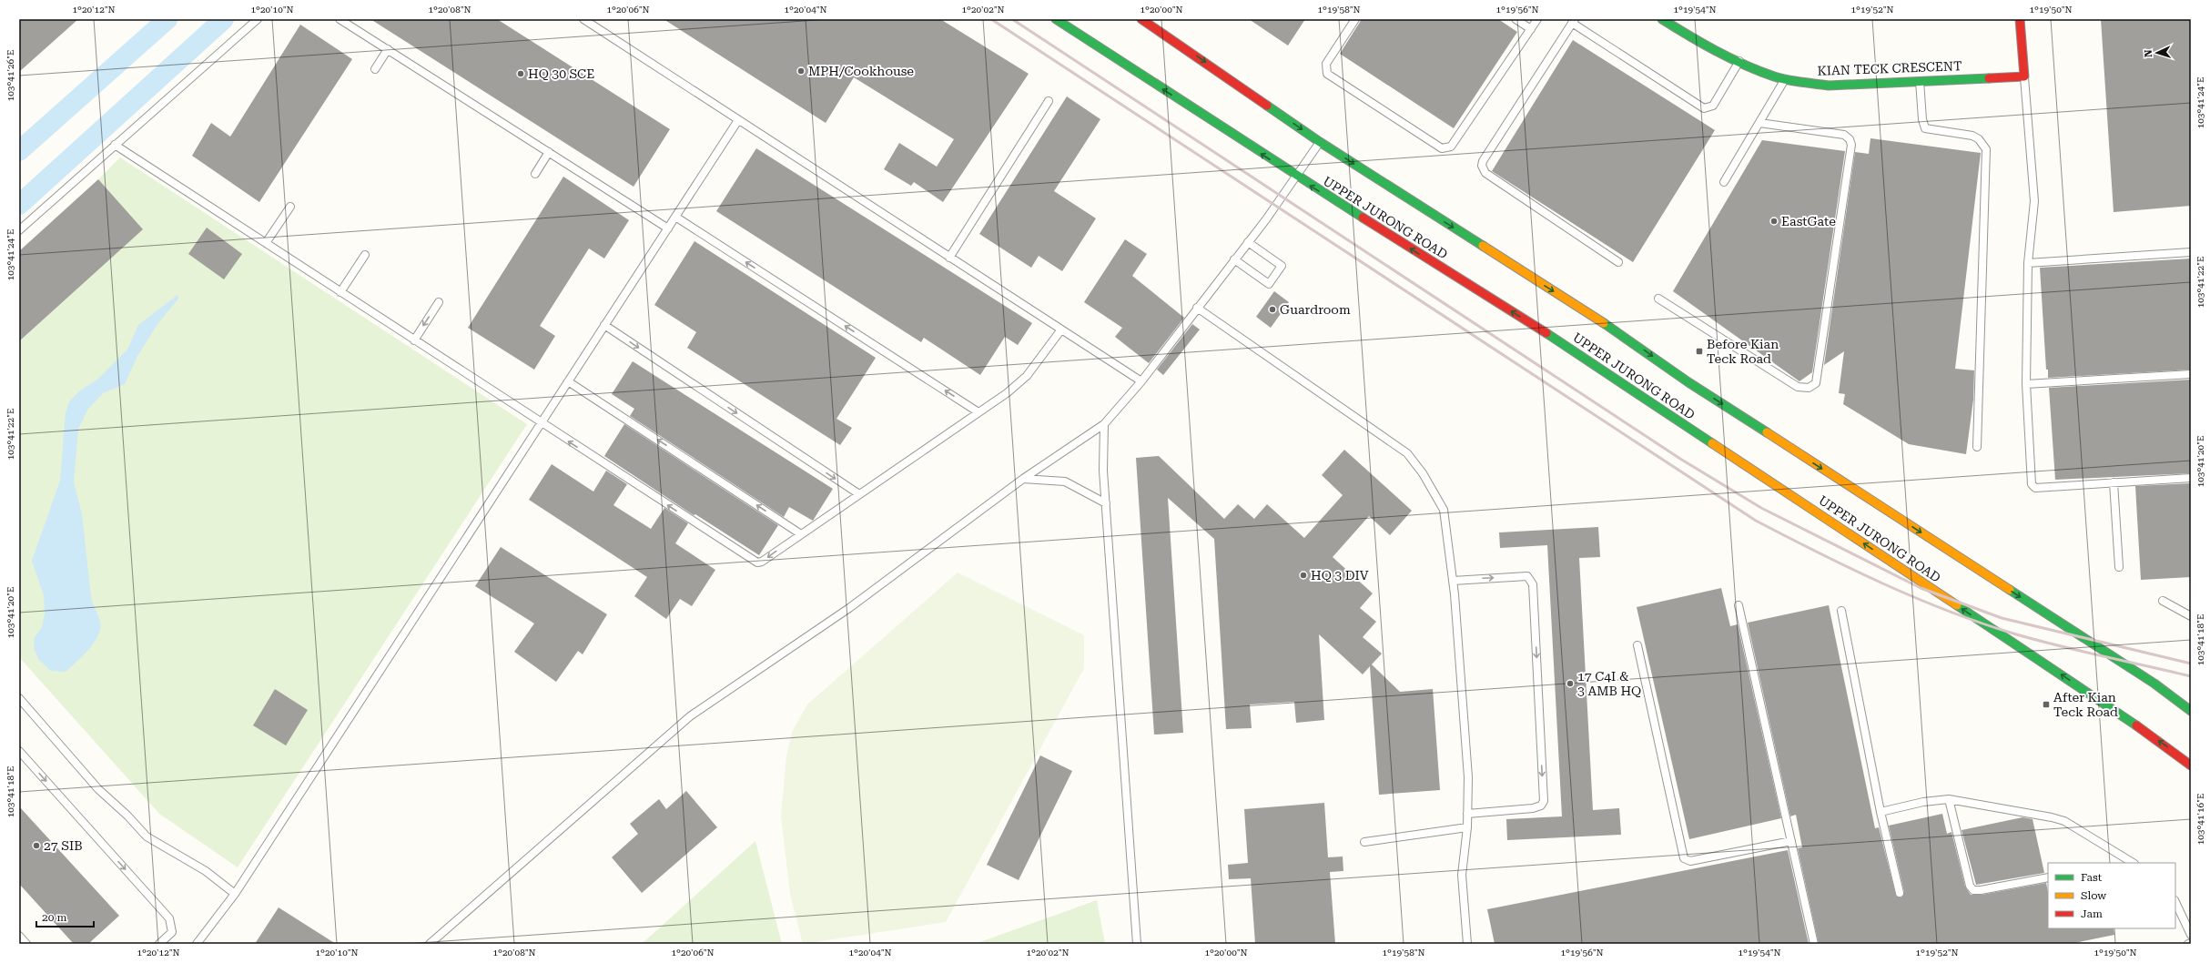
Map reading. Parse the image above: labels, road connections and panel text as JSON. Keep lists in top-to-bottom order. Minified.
{"streets":{"main road":["KIAN TECK CRESCENT","UPPER JURONG ROAD"]},"places":{"other":["MPH/Cookhouse","HQ 30 SCE","EastGate","Guardroom","HQ 3 DIV","17 C4I & 3 AMB HQ","27 SIB"],"transit":["Before Kian Teck Road","After Kian Teck Road"]},"legend":["Fast","Slow","Jam"],"scale_bar":"20 m","north":"left","coordinates":["1°20'12\"N","1°20'10\"N","1°20'08\"N","1°20'06\"N","1°20'04\"N","1°20'02\"N","1°20'00\"N","1°19'58\"N","1°19'56\"N","1°19'54\"N","1°19'52\"N","1°19'50\"N","103°41'26\"E","103°41'24\"E","103°41'22\"E","103°41'20\"E","103°41'18\"E","103°41'16\"E"]}
